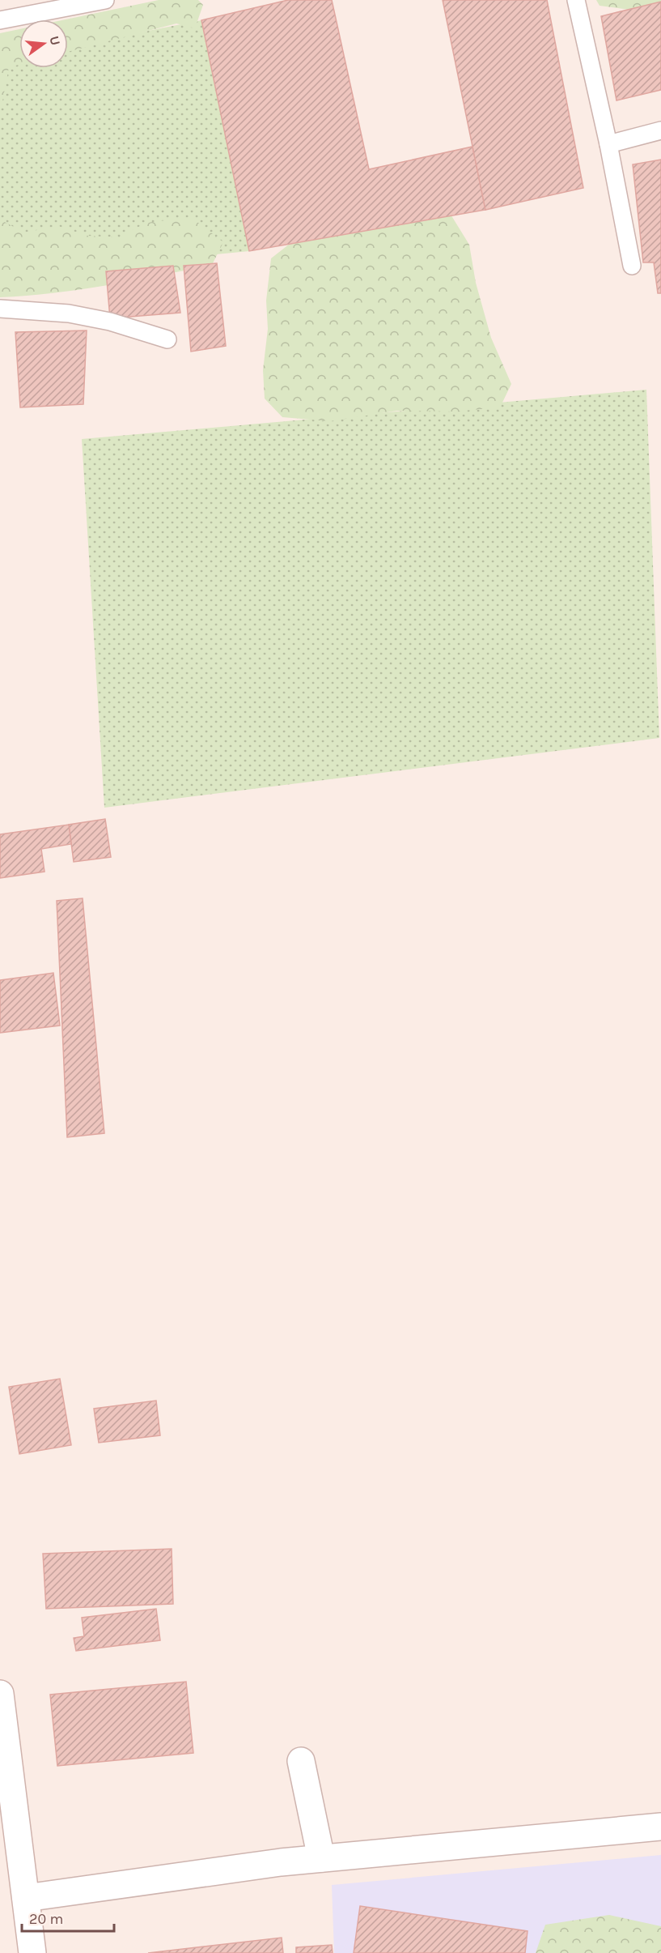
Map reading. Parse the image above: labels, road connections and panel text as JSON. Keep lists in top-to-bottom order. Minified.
{"scale_bar":"20 m","north":"right"}
